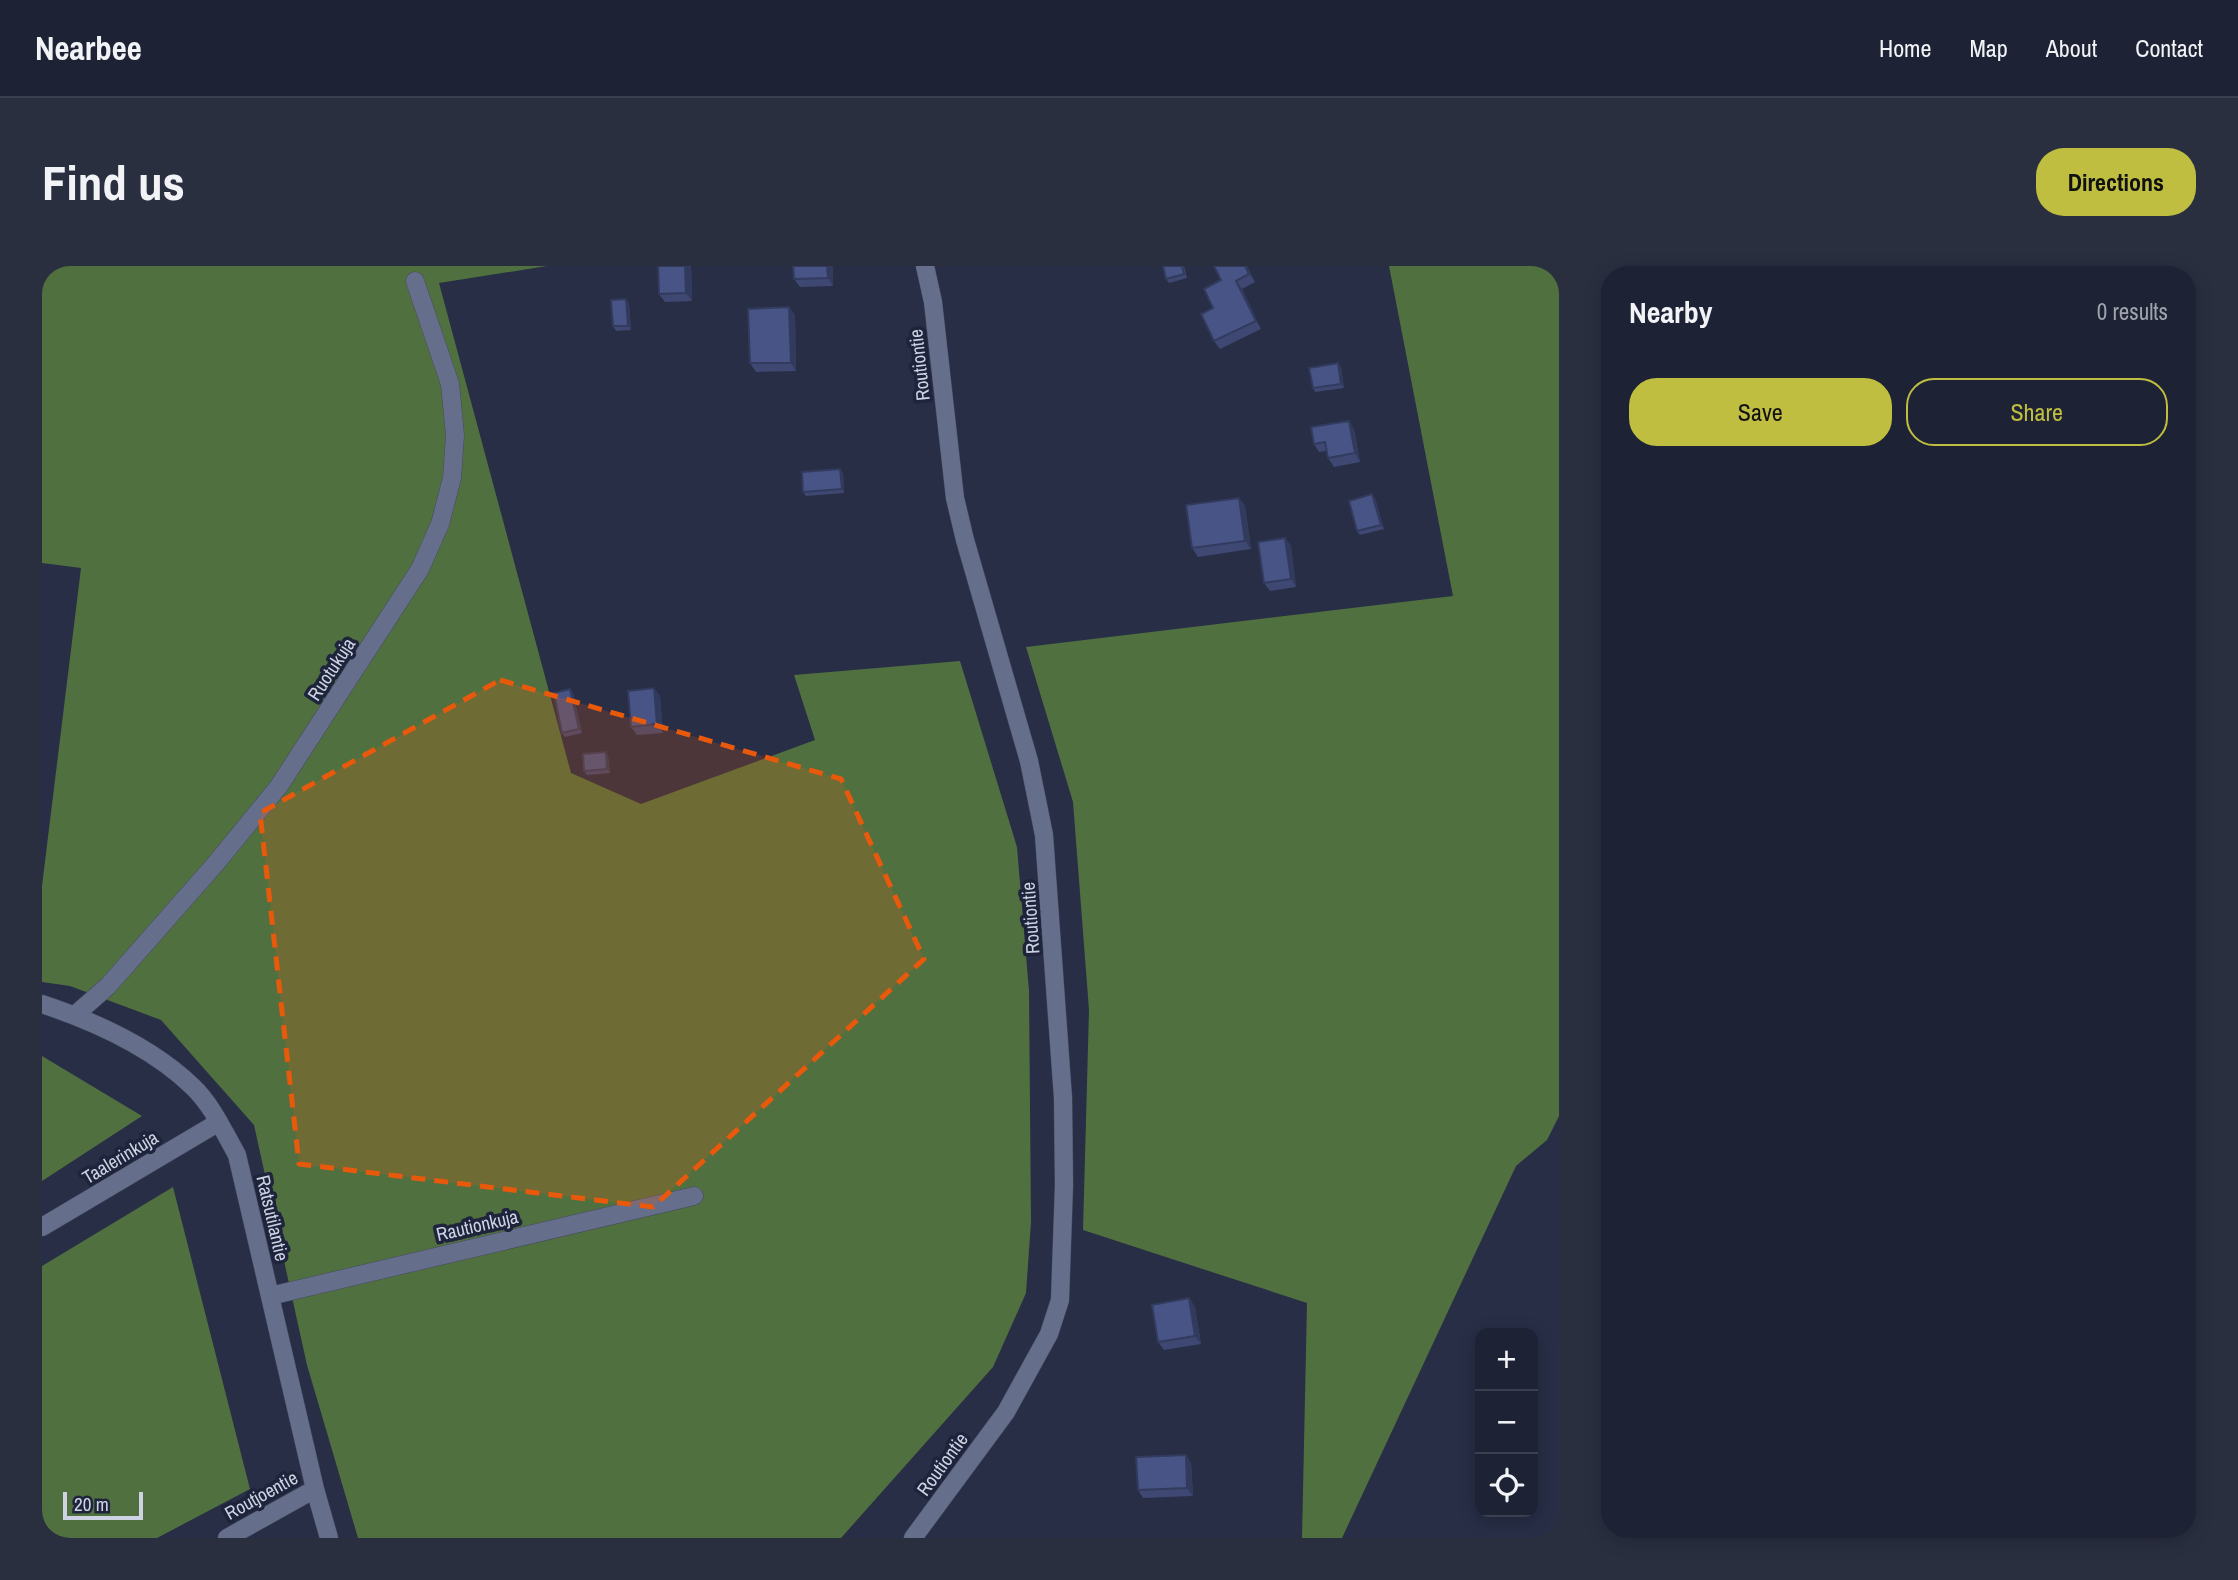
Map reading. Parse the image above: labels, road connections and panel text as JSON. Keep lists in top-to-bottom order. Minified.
{"streets":{"street":["Routiontie","Ruotukuja","Taalerinkuja","Ratsutilantie","Rautionkuja","Routjoentie"]},"crossings":[["Ruotukuja","Ratsutilantie"],["Taalerinkuja","Ratsutilantie"],["Ratsutilantie","Rautionkuja"],["Ratsutilantie","Routjoentie"]],"scale_bar":"20 m","page":{"header":"Nearbee","nav":["Home","Map","About","Contact"],"buttons":["Directions",["Save","Share"]],"title":"Find us","heading":["Nearby","0 results"],"map_buttons":["+","−"],"scale":"20 m"}}
